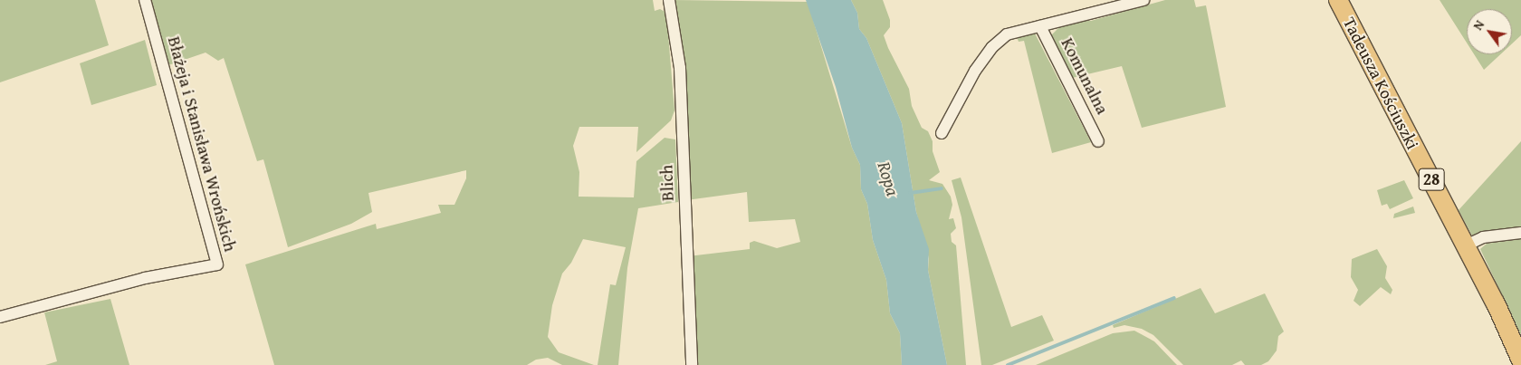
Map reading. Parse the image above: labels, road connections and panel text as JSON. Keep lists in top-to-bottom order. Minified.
{"streets":{"main road":["Tadeusza Kościuszki","28"],"street":["Komunalna","Błażeja i Stanisława Wrońskich","Blich"]},"water":["Ropa"],"north":"top left"}
